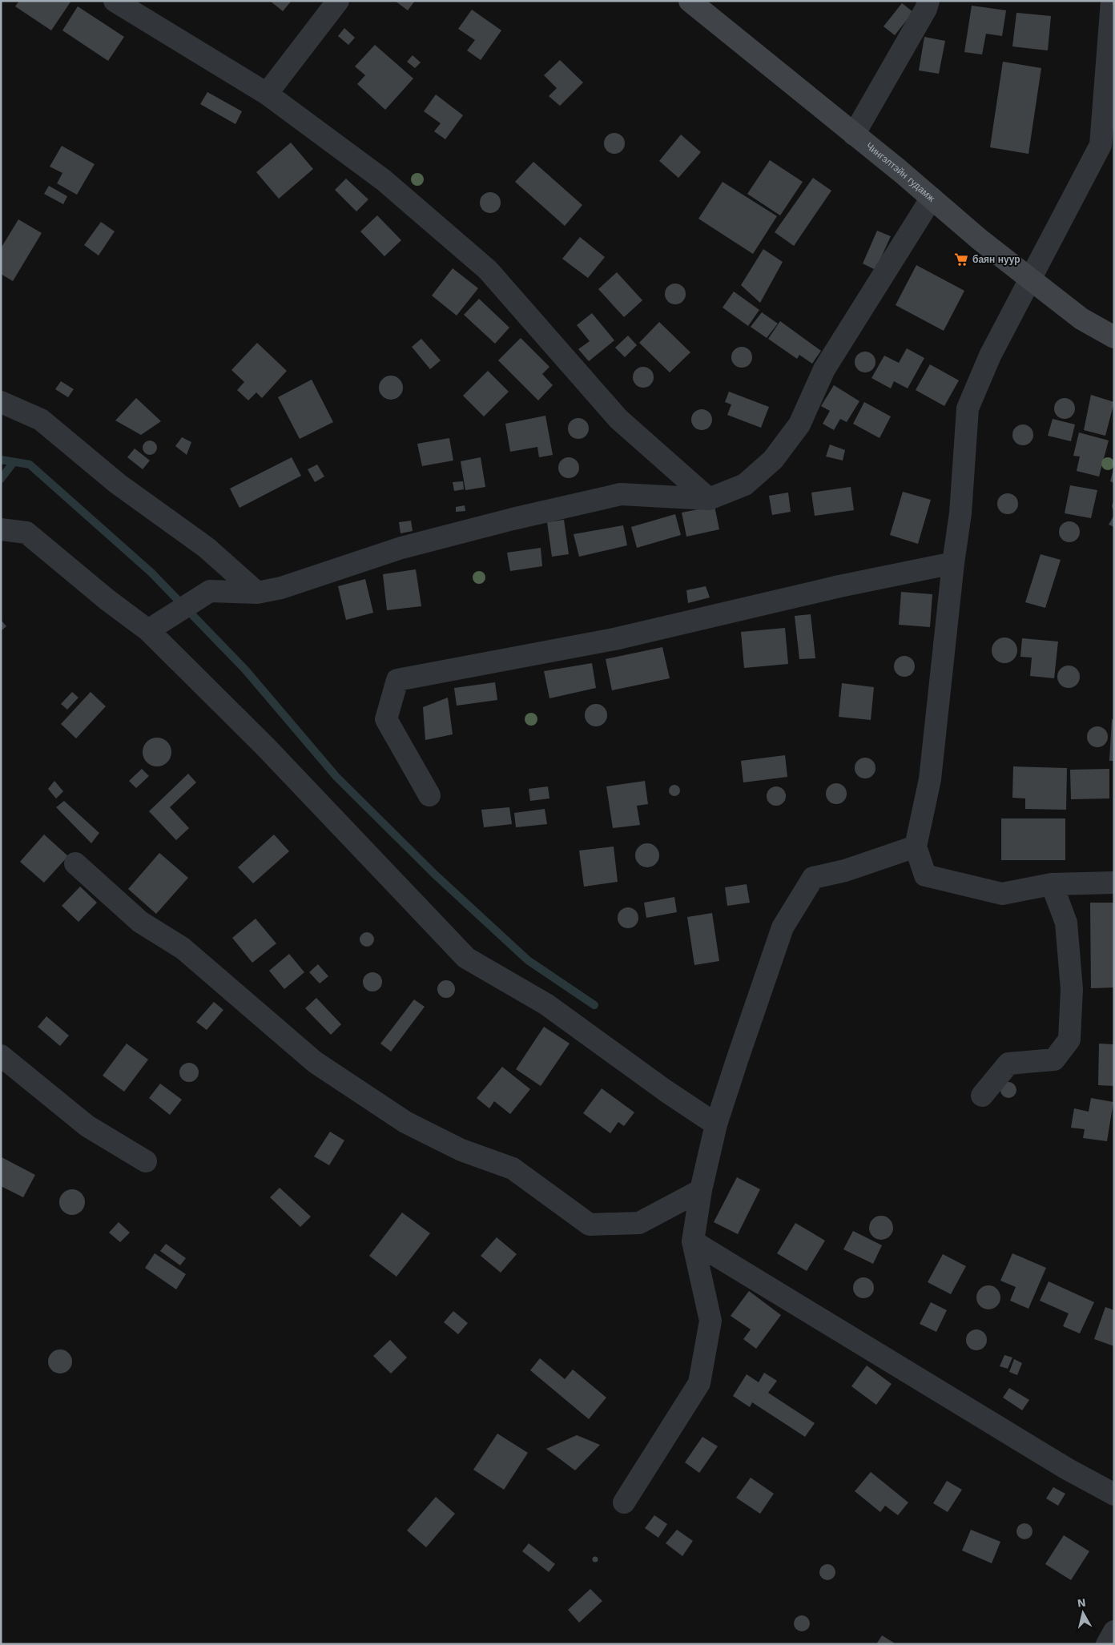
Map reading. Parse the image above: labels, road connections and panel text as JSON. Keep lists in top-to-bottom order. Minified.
{"streets":{"main road":["Чингэлтэйн гудамж"]},"places":{"supermarket":["баян нуур"]},"north":"top"}
